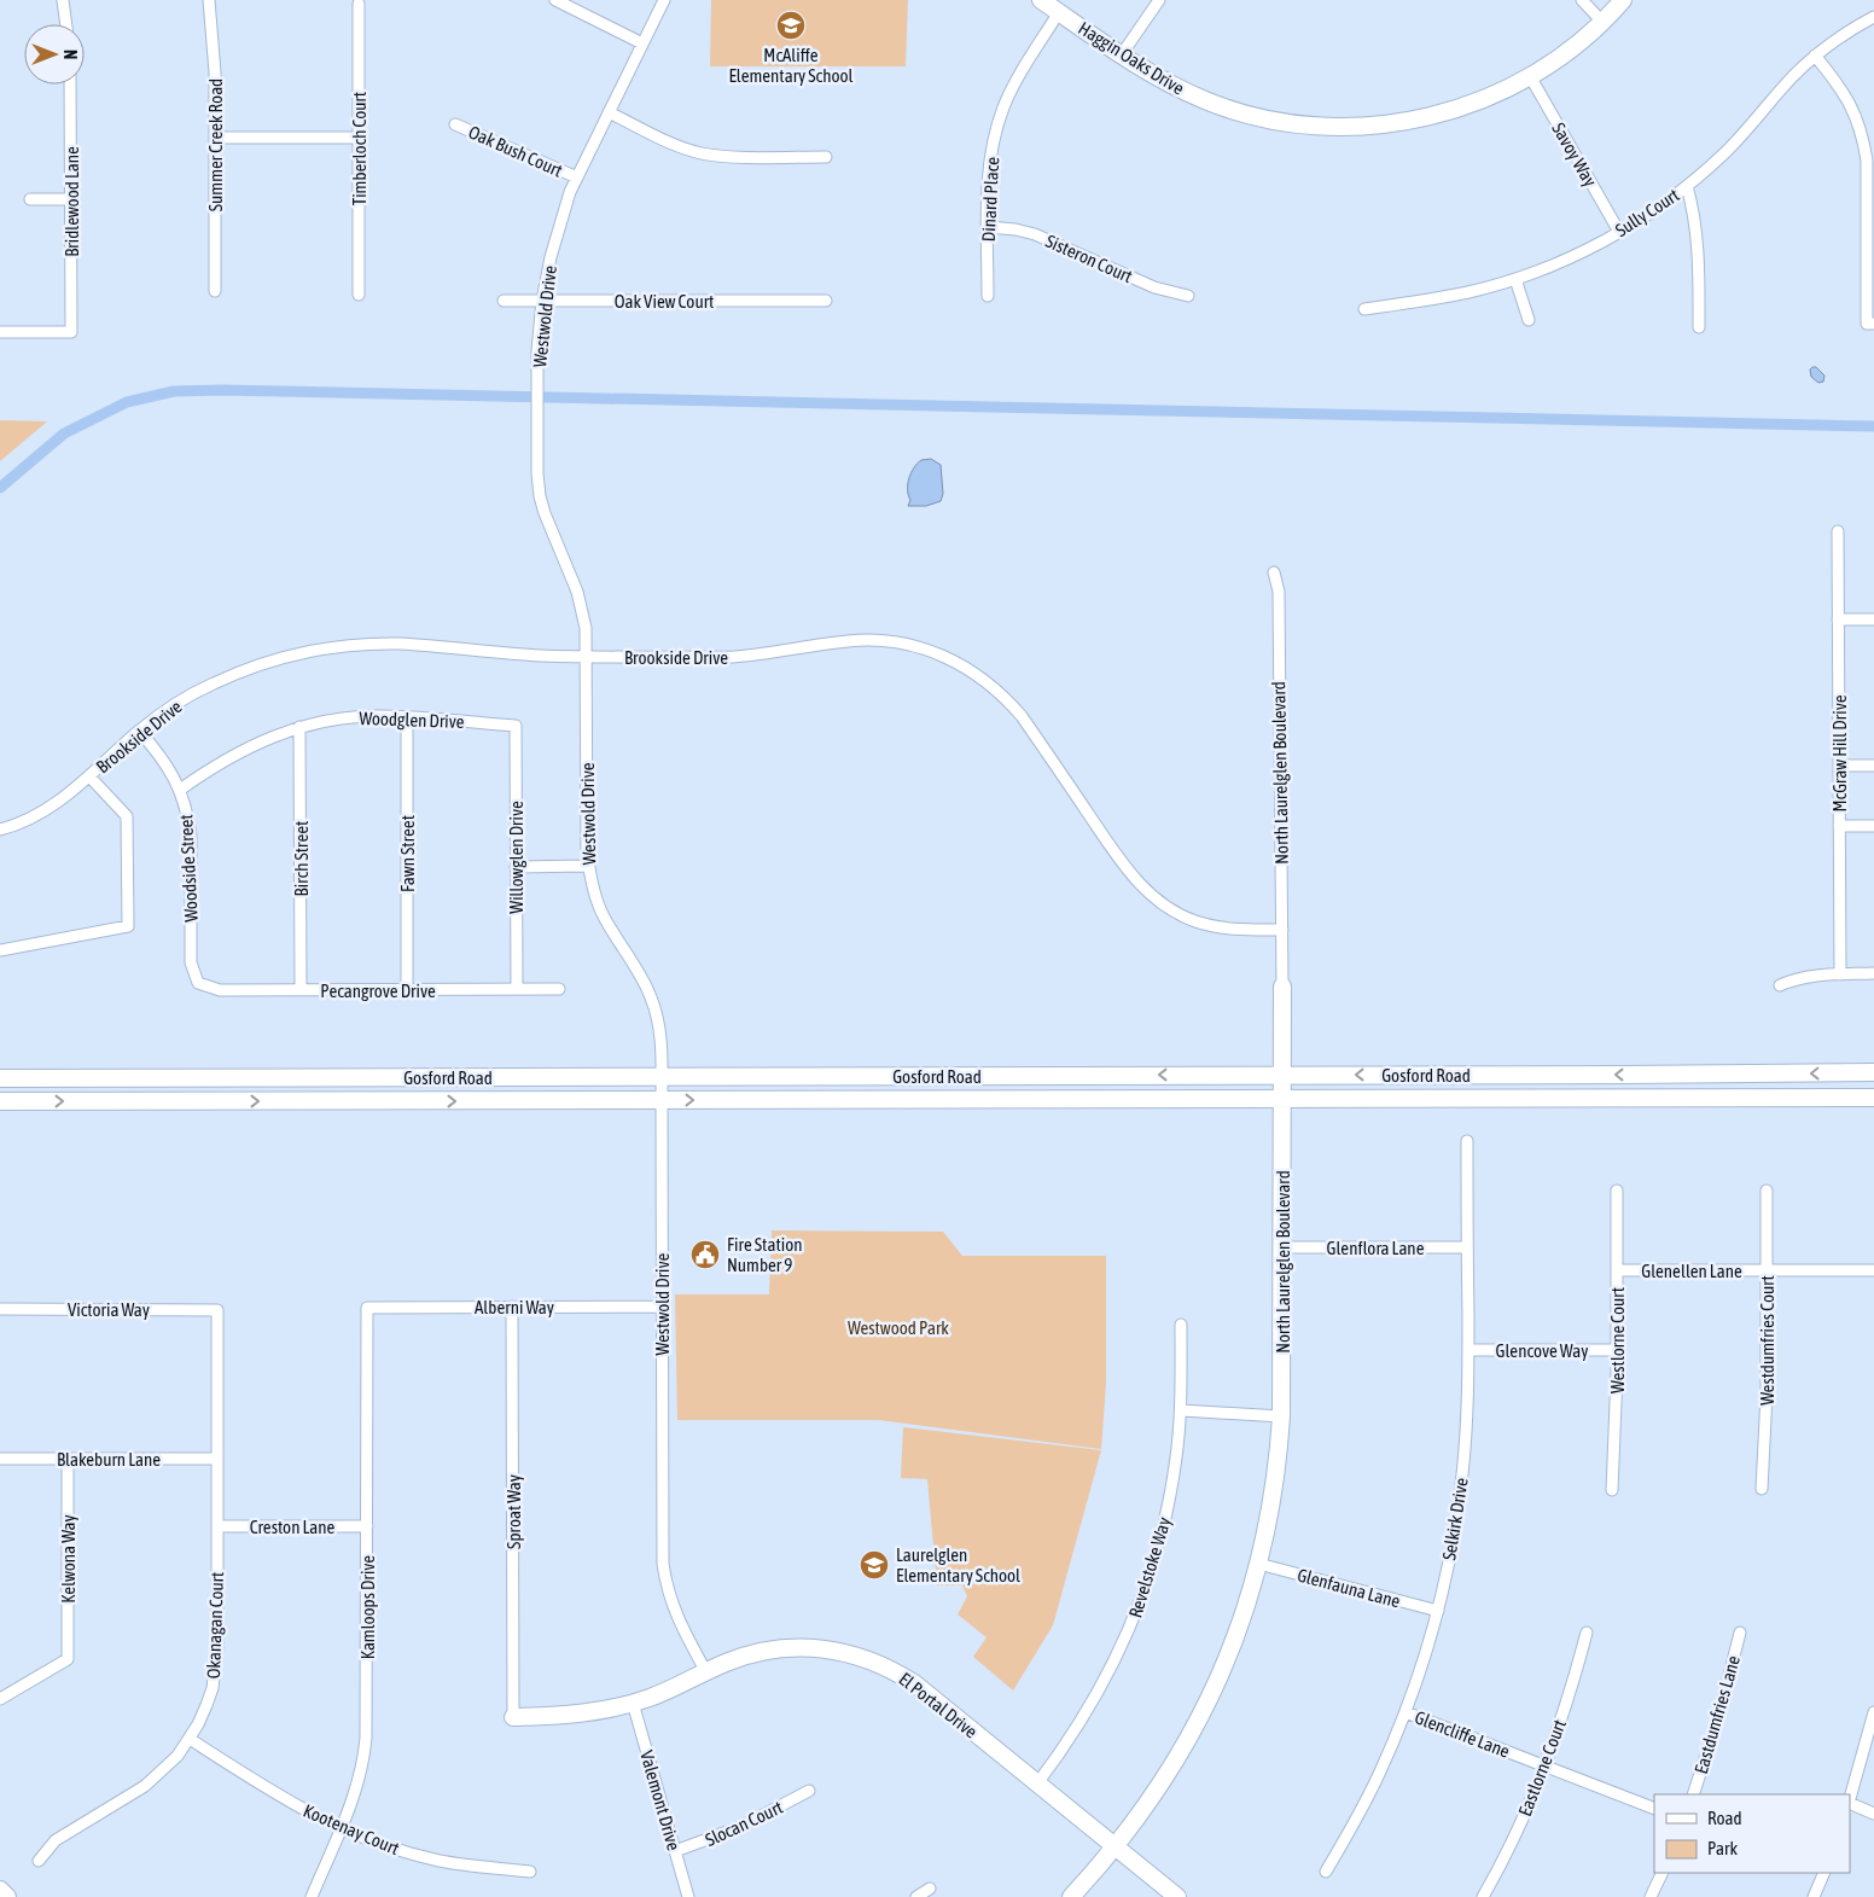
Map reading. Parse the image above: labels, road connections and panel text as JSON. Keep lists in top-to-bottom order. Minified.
{"streets":{"main road":["Haggin Oaks Drive","North Laurelglen Boulevard","Gosford Road","El Portal Drive"],"street":["Summer Creek Road","Timberloch Court","Oak Bush Court","Savoy Way","Dinard Place","Bridlewood Lane","Sully Court","Sisteron Court","Oak View Court","Westwold Drive","Brookside Drive","Woodglen Drive","McGraw Hill Drive","Fawn Street","Willowglen Drive","Birch Street","Woodside Street","Pecangrove Drive","Glenflora Lane","Glenellen Lane","Alberni Way","Victoria Way","Westlorne Court","Westdumfries Court","Glencove Way","Blakeburn Lane","Sproat Way","Selkirk Drive","Creston Lane","Kelwona Way","Revelstoke Way","Glenfauna Lane","Kamloops Drive","Okanagan Court","Eastdumfries Lane","Glencliffe Lane","Eastlorne Court","Valemont Drive","Slocan Court","Kootenay Court"]},"crossings":[["Haggin Oaks Drive","Savoy Way"],["Haggin Oaks Drive","Dinard Place"],["Oak Bush Court","Westwold Drive"],["Savoy Way","Sully Court"],["Dinard Place","Sisteron Court"],["Oak View Court","Westwold Drive"],["Westwold Drive","Brookside Drive"],["Westwold Drive","Gosford Road"],["Westwold Drive","Alberni Way"],["Westwold Drive","El Portal Drive"],["Brookside Drive","North Laurelglen Boulevard"],["Brookside Drive","Woodside Street"],["Woodglen Drive","Fawn Street"],["Woodglen Drive","Willowglen Drive"],["Woodglen Drive","Birch Street"],["Woodglen Drive","Woodside Street"],["North Laurelglen Boulevard","Gosford Road"],["North Laurelglen Boulevard","Glenflora Lane"],["North Laurelglen Boulevard","Glenfauna Lane"],["North Laurelglen Boulevard","El Portal Drive"],["Fawn Street","Pecangrove Drive"],["Willowglen Drive","Pecangrove Drive"],["Birch Street","Pecangrove Drive"],["Woodside Street","Pecangrove Drive"],["Glenflora Lane","Selkirk Drive"],["Glenellen Lane","Westlorne Court"],["Glenellen Lane","Westdumfries Court"],["Alberni Way","Sproat Way"],["Alberni Way","Kamloops Drive"],["Victoria Way","Okanagan Court"],["Westlorne Court","Glencove Way"],["Glencove Way","Selkirk Drive"],["Blakeburn Lane","Kelwona Way"],["Blakeburn Lane","Okanagan Court"],["Sproat Way","El Portal Drive"],["Selkirk Drive","Glenfauna Lane"],["Selkirk Drive","Glencliffe Lane"],["Creston Lane","Kamloops Drive"],["Creston Lane","Okanagan Court"],["Revelstoke Way","El Portal Drive"],["Kamloops Drive","Kootenay Court"],["Okanagan Court","Kootenay Court"],["El Portal Drive","Valemont Drive"],["Glencliffe Lane","Eastlorne Court"],["Valemont Drive","Slocan Court"]],"parks":["Westwood Park"],"places":{"school or university":["McAliffe Elementary School","Laurelglen Elementary School"],"public building":["Fire Station Number 9"]},"legend":["Road","Park"],"north":"right"}
